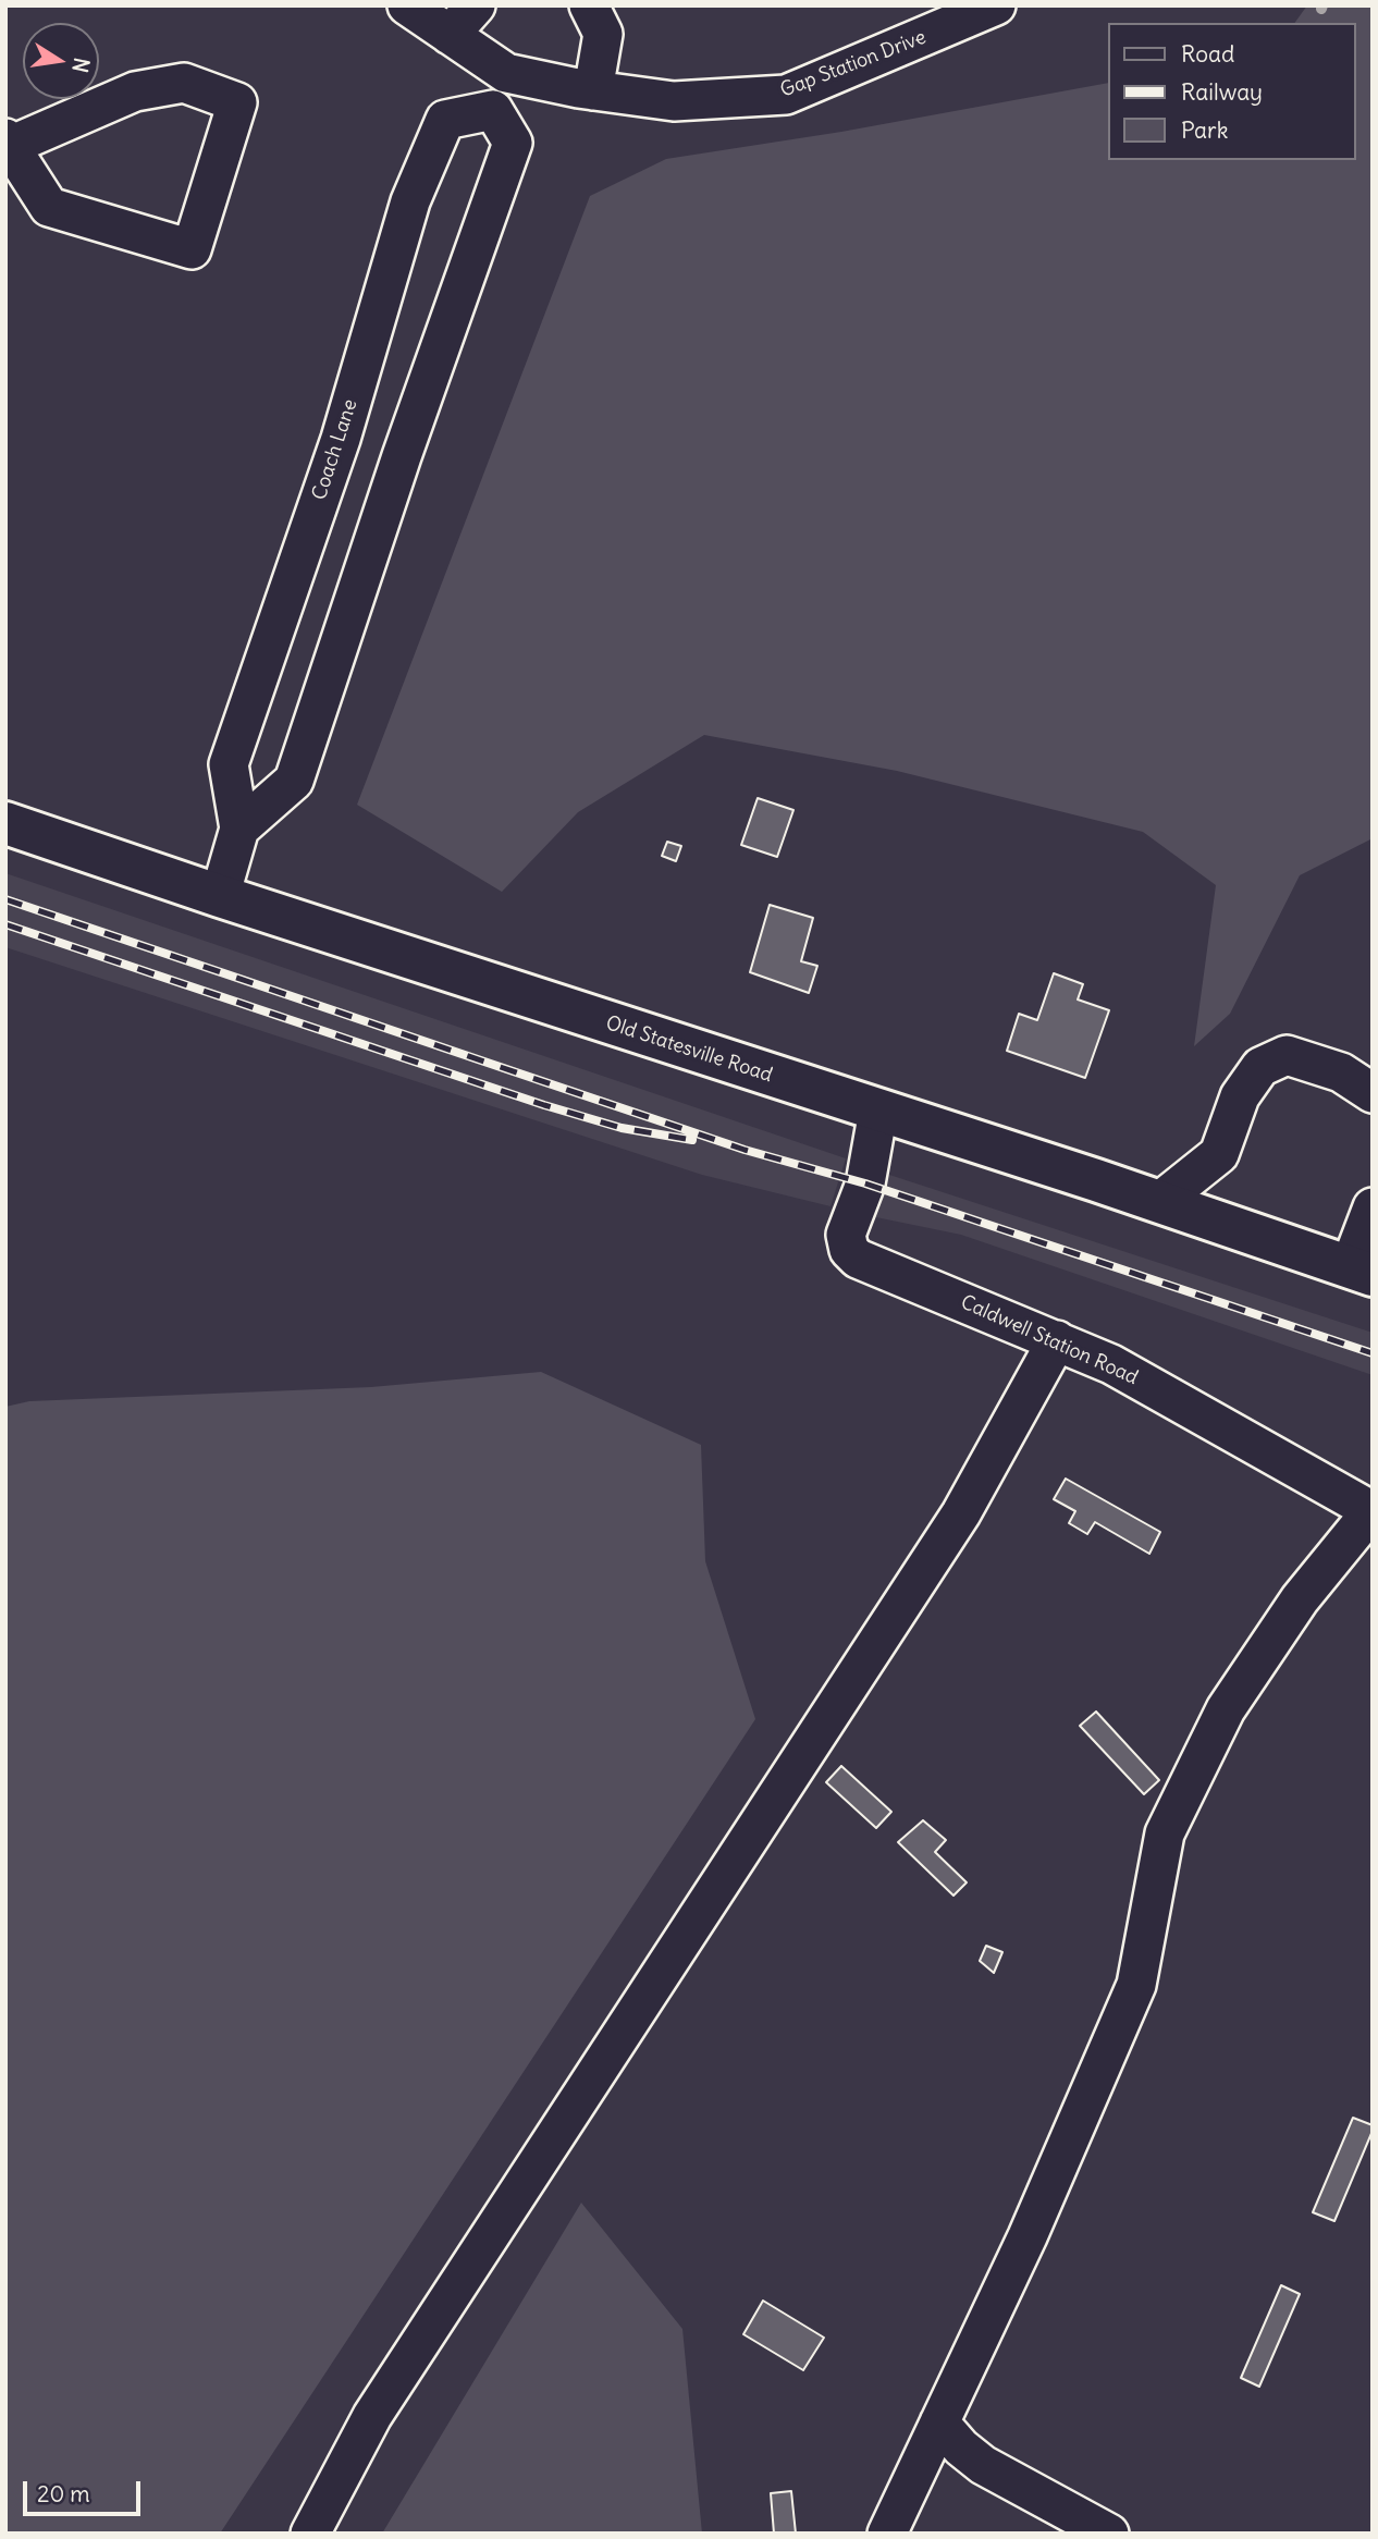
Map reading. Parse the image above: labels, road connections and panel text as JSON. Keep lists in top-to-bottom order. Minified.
{"streets":{"main road":["Old Statesville Road"],"street":["Gap Station Drive","Coach Lane","Caldwell Station Road"]},"crossings":[["Coach Lane","Old Statesville Road"],["Old Statesville Road","Caldwell Station Road"]],"legend":["Road","Railway","Park"],"scale_bar":"20 m","north":"right"}
